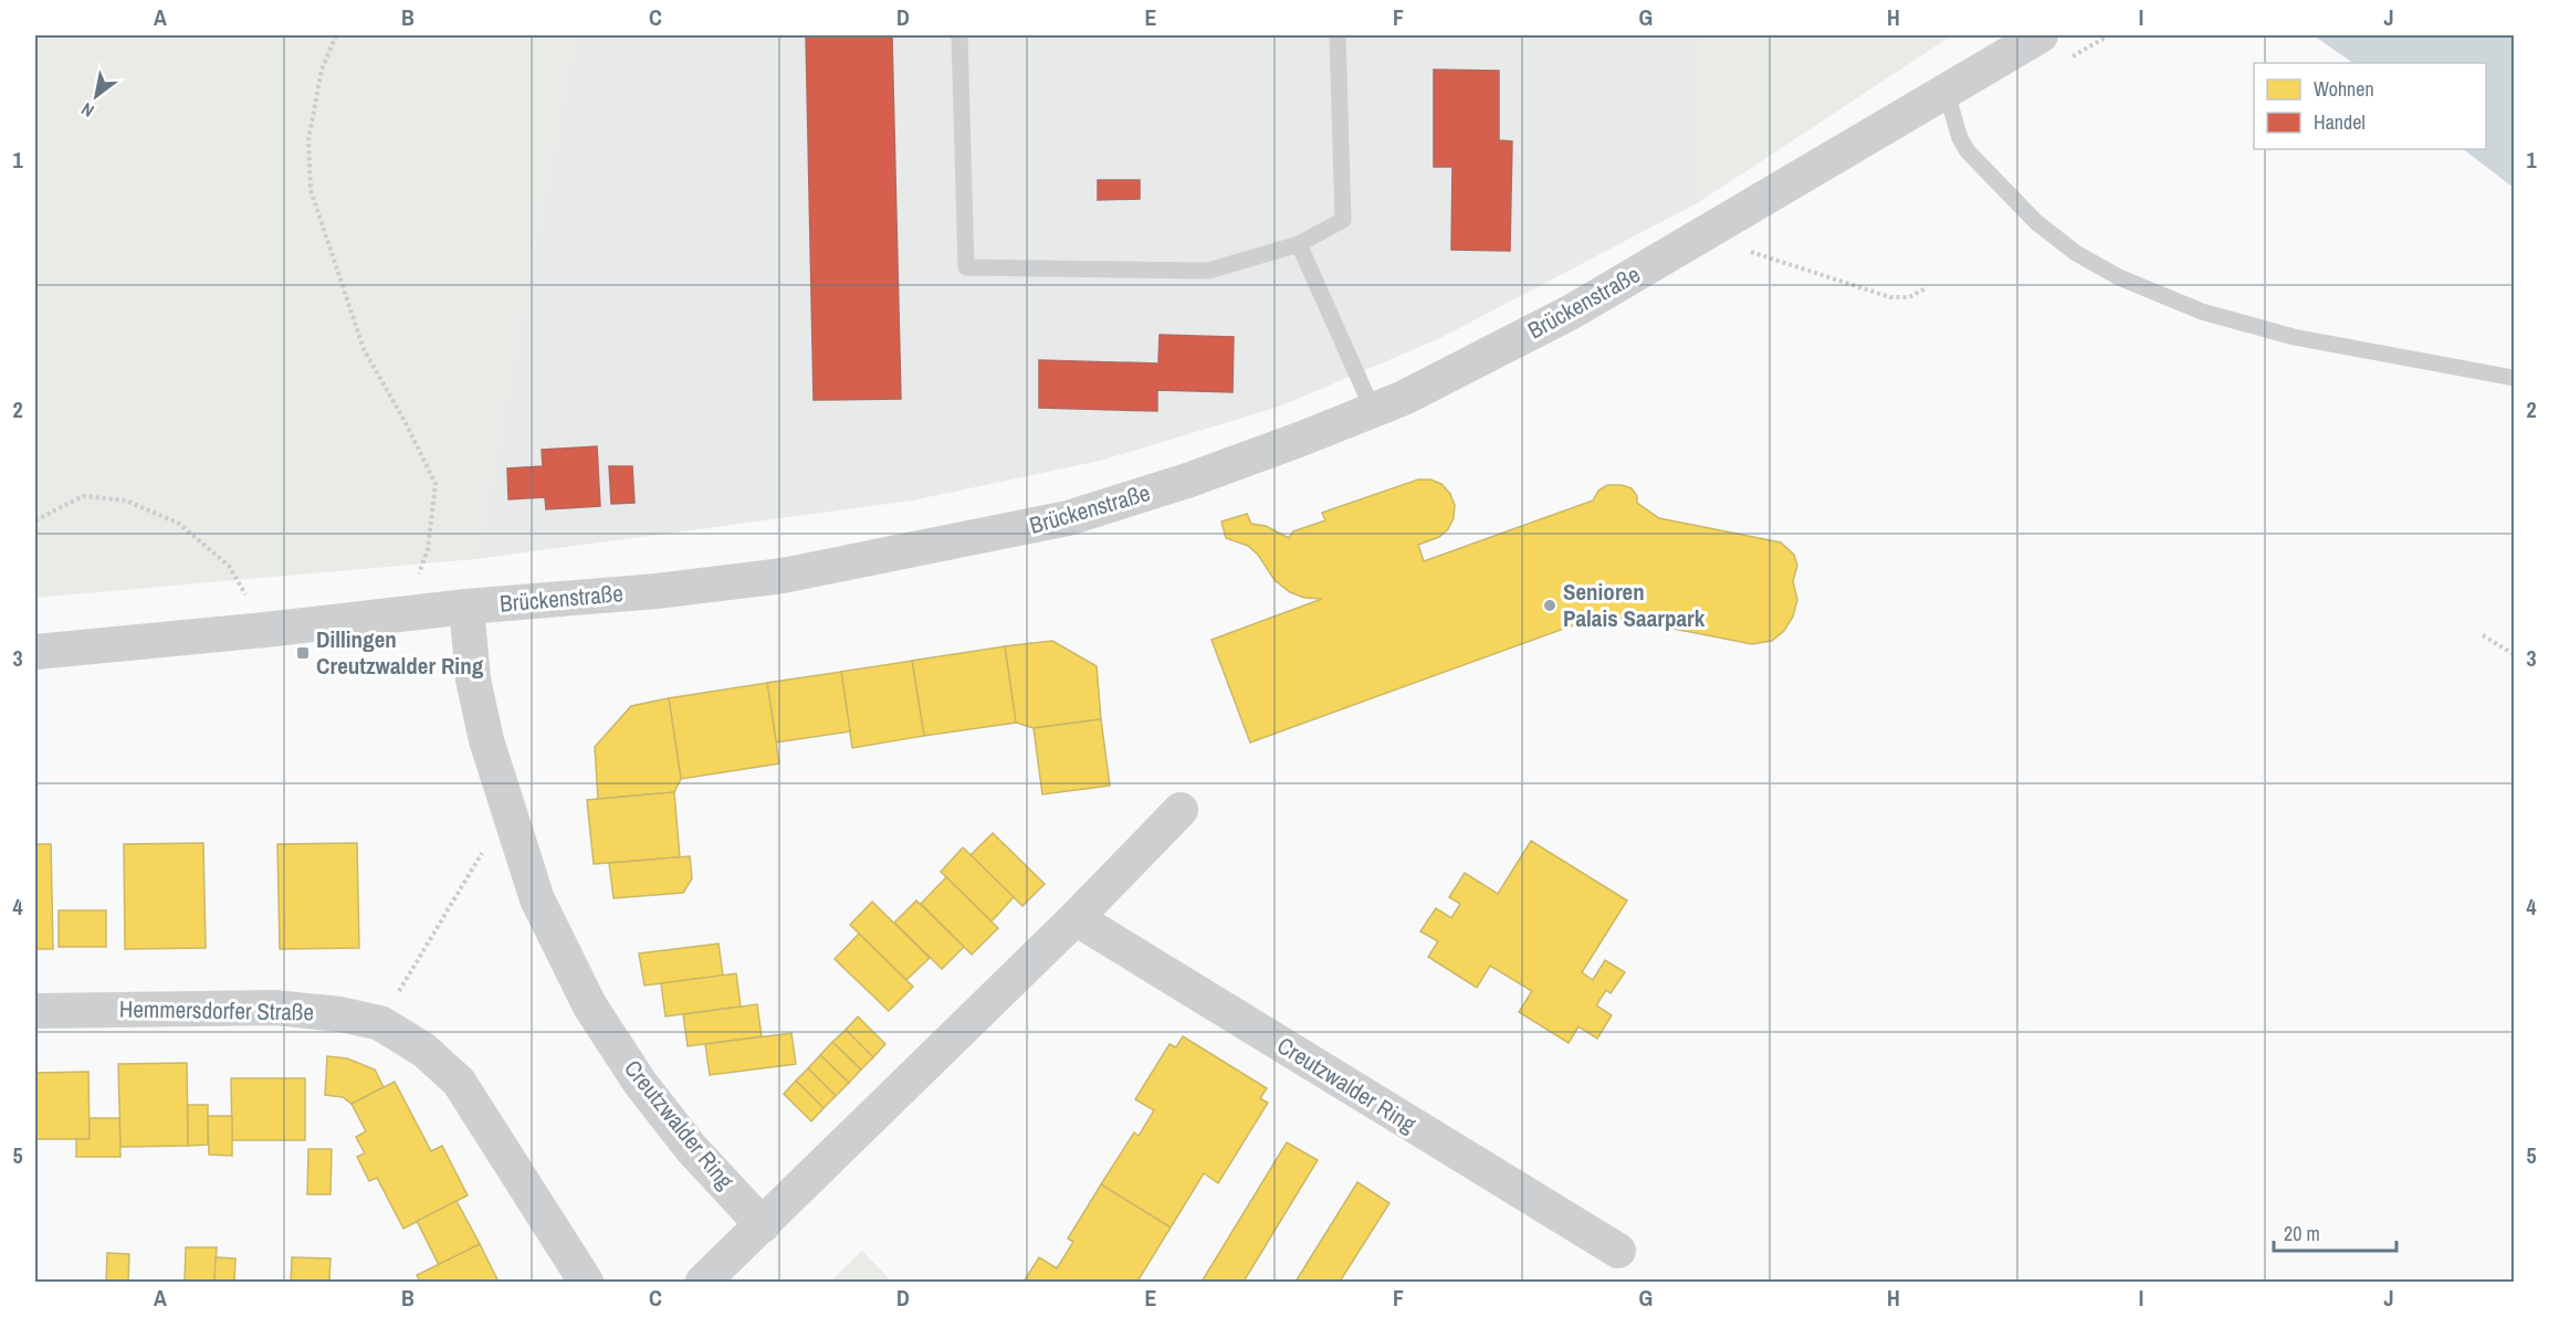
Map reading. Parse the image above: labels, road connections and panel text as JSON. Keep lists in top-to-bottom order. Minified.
{"streets":{"street":["Brückenstraße","Hemmersdorfer Straße","Creutzwalder Ring"]},"crossings":[["Brückenstraße","Creutzwalder Ring"]],"places":{"other":["Senioren Palais Saarpark"],"transit":["Dillingen Creutzwalder Ring"]},"legend":["Wohnen","Handel"],"scale_bar":"20 m","north":"bottom left","grid":{"columns":["A","B","C","D","E","F","G","H","I","J"],"rows":["1","2","3","4","5"]}}
